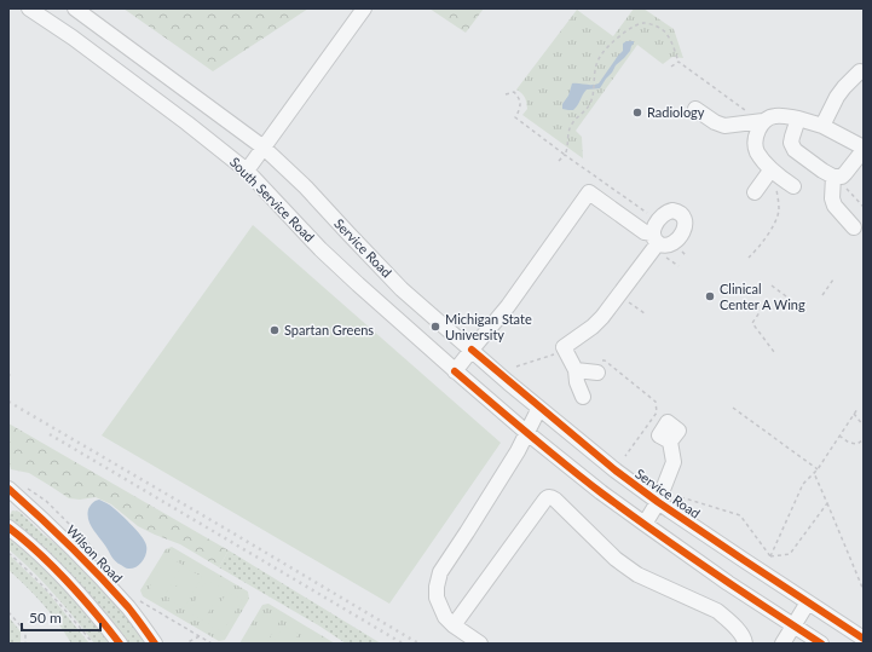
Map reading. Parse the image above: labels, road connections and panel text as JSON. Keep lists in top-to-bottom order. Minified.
{"streets":{"street":["South Service Road","Service Road","Wilson Road"]},"places":["Radiology","Clinical Center A Wing","Michigan State University","Spartan Greens"],"scale_bar":"50 m"}
